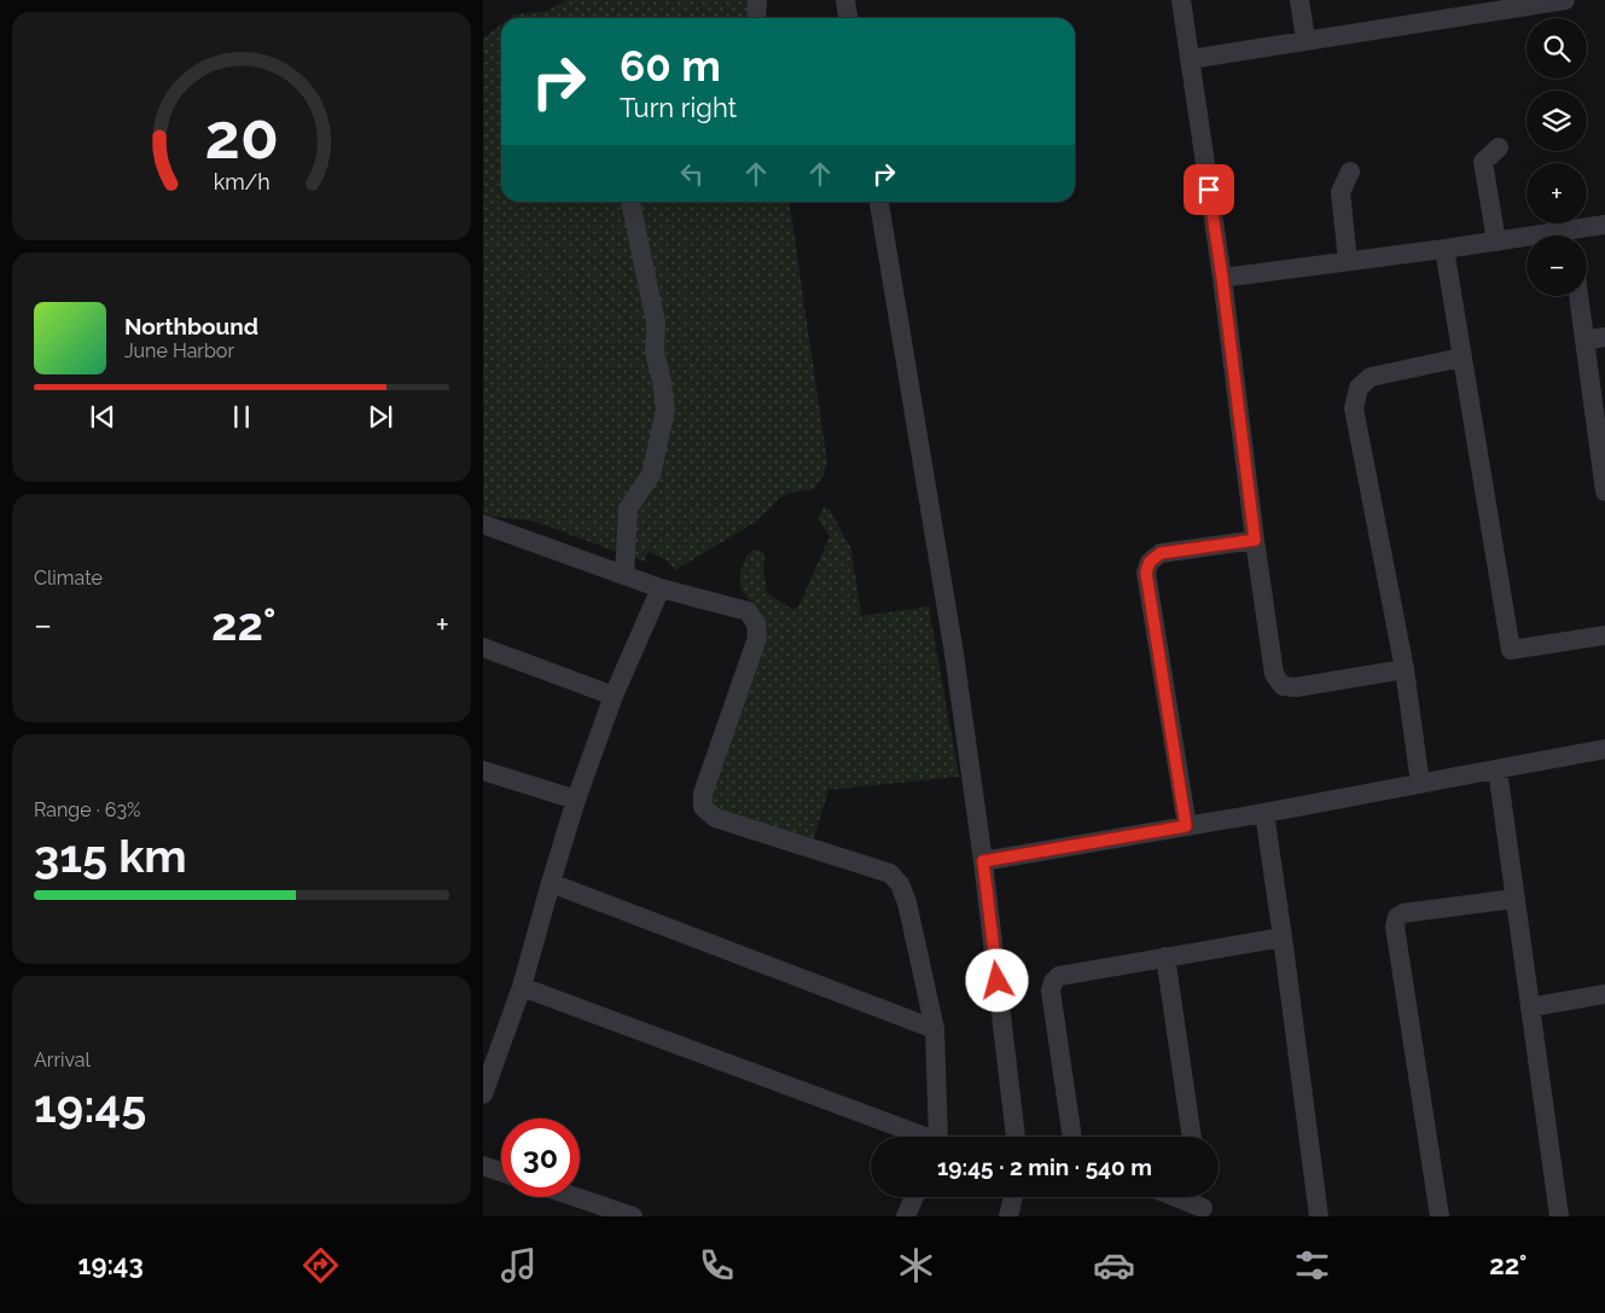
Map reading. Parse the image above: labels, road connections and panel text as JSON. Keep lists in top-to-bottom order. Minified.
{"page":{"map_buttons":["+","−"],"turn":["60 m","Turn right"],"song":["Northbound","June Harbor"],"tile":["Climate",["Range · 63%","315 km"],["Arrival","19:45"]],"heat":["−","22°","+"],"limit":"30","trip":"19:45 · 2 min · 540 m","tabs":["19:43","22°"],"gauge":["20","km/h"]}}
